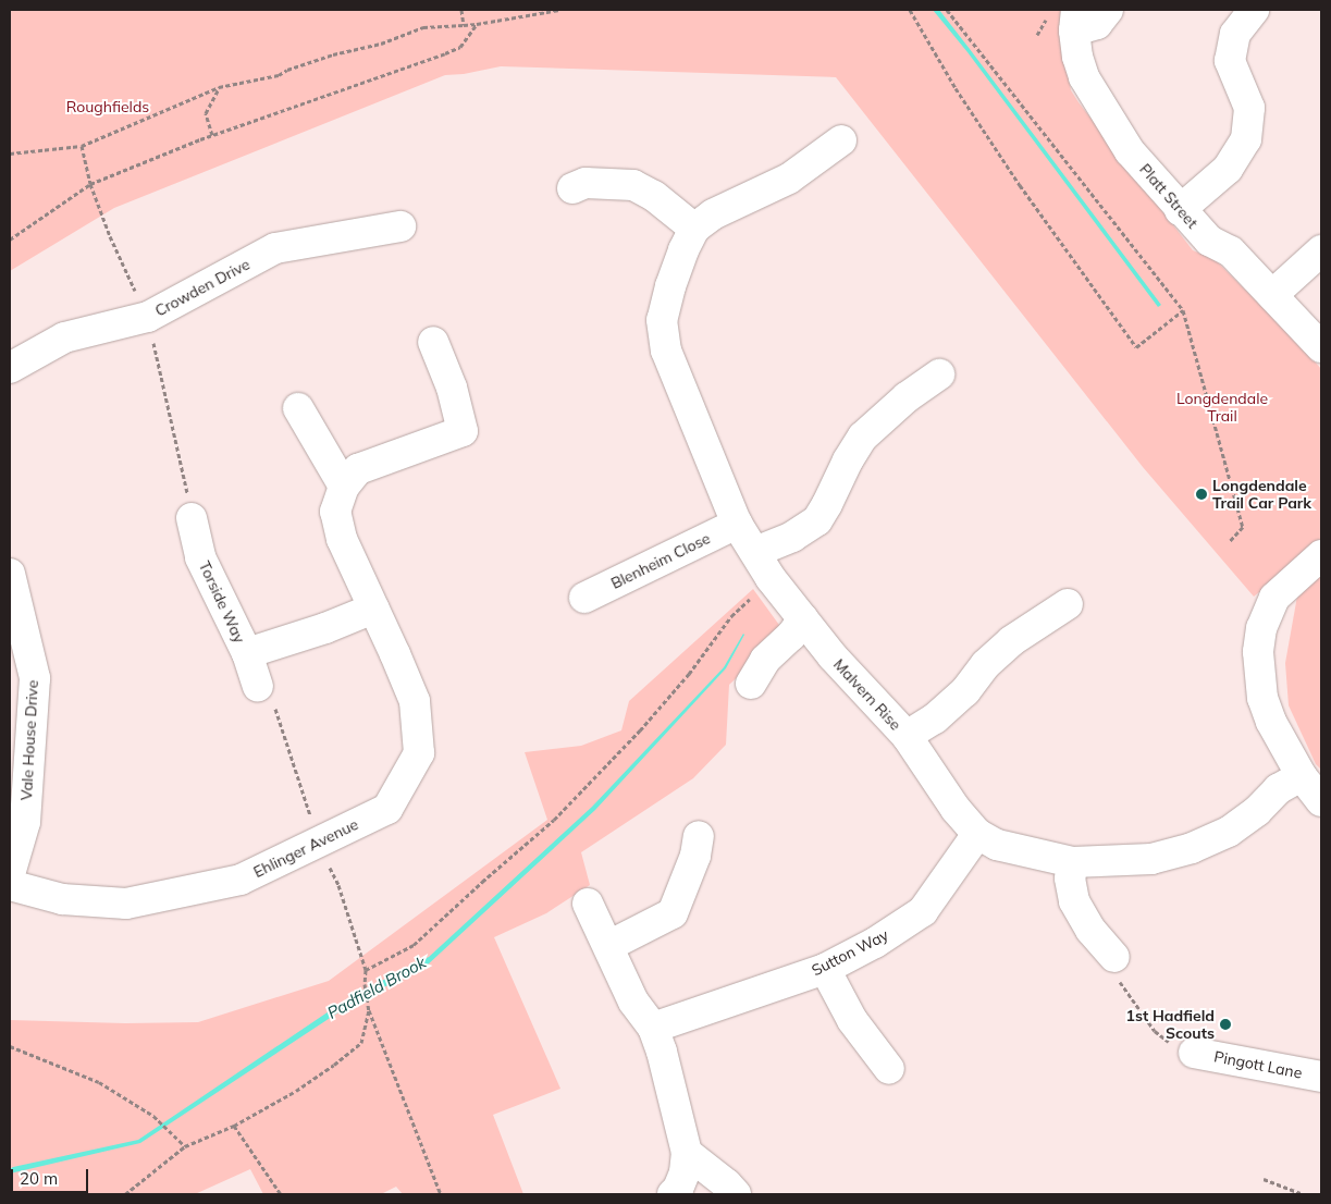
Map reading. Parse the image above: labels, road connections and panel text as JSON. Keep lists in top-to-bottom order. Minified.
{"streets":{"street":["Platt Street","Crowden Drive","Blenheim Close","Torside Way","Malvern Rise","Vale House Drive","Ehlinger Avenue","Sutton Way","Pingott Lane"]},"crossings":[["Blenheim Close","Malvern Rise"],["Torside Way","Ehlinger Avenue"],["Malvern Rise","Sutton Way"]],"water":["Padfield Brook"],"parks":["Roughfields","Longdendale Trail"],"places":["Longdendale Trail Car Park","1st Hadfield Scouts"],"scale_bar":"20 m"}
